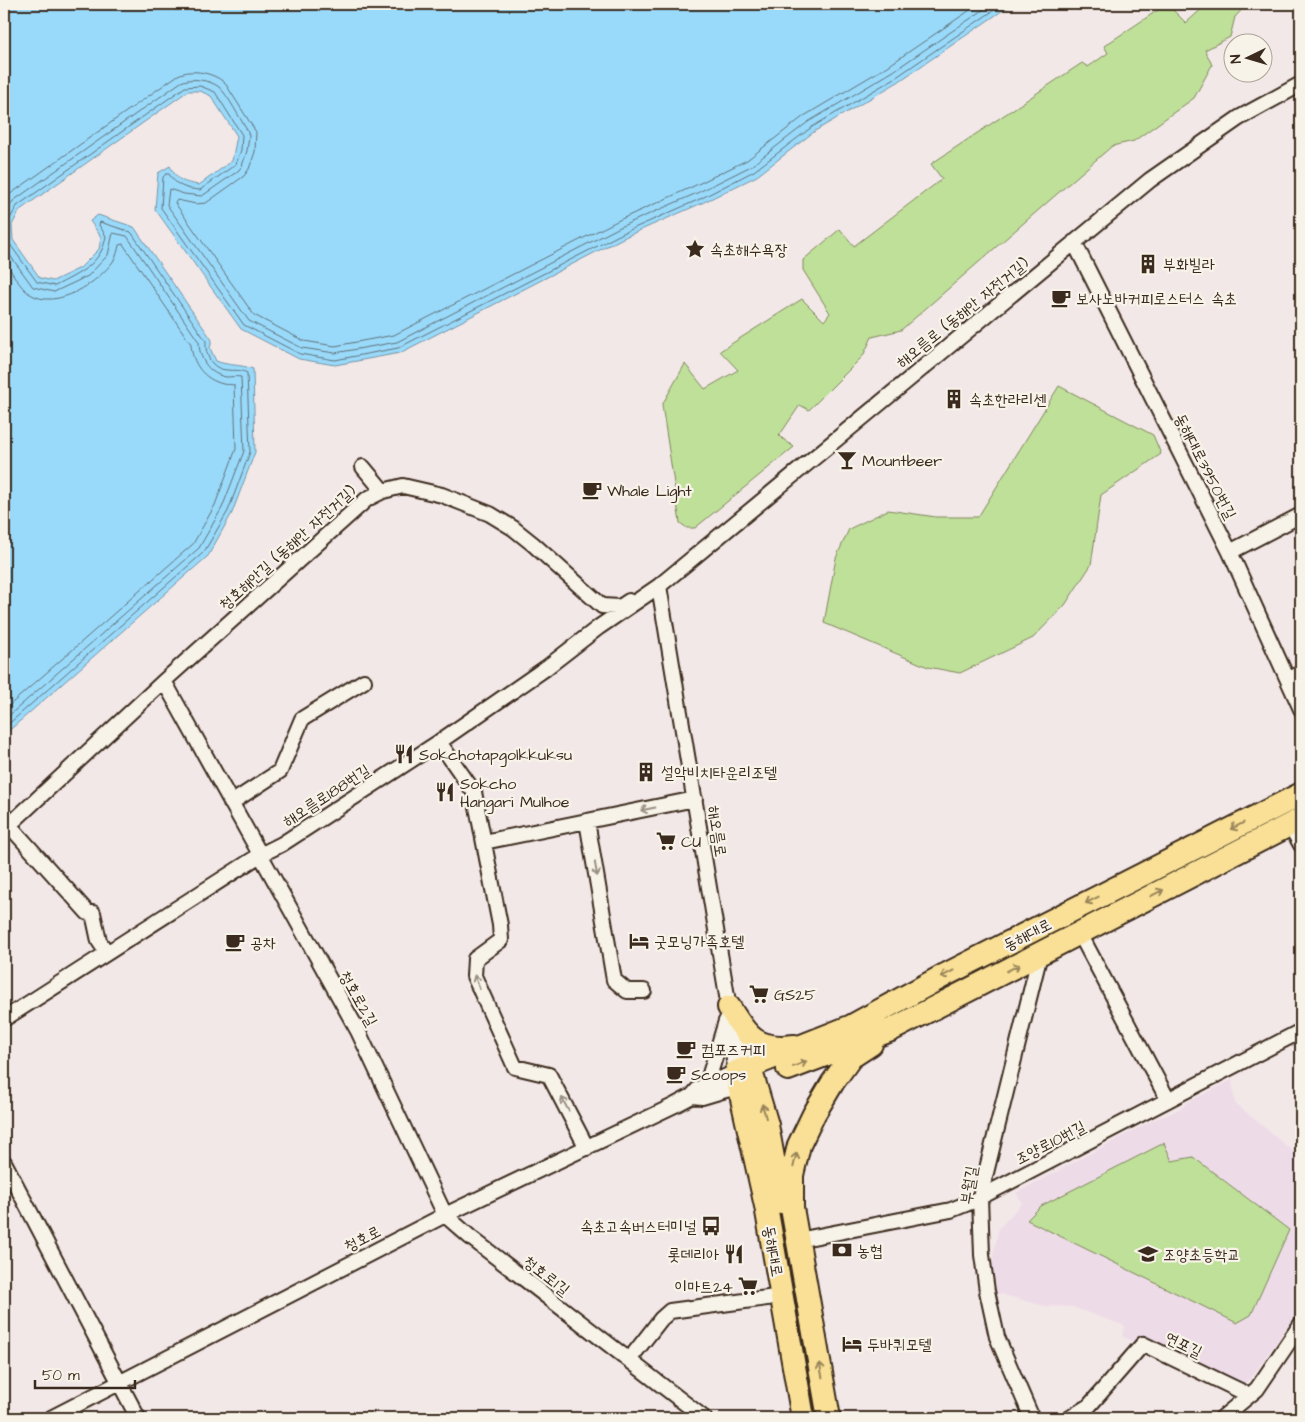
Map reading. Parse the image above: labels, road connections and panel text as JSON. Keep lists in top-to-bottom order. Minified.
{"streets":{"main road":["동해대로"],"street":["해오름로 (동해안 자전거길)","동해대로3950번길","청호해안길 (동해안 자전거길)","해오름로188번길","해오름로","청호로2길","조양로10번길","부월길","청호로","청호로1길","연포길"]},"crossings":[["해오름로 (동해안 자전거길)","동해대로3950번길"],["해오름로 (동해안 자전거길)","청호해안길 (동해안 자전거길)"],["해오름로 (동해안 자전거길)","해오름로188번길"],["해오름로 (동해안 자전거길)","해오름로"],["청호해안길 (동해안 자전거길)","해오름로188번길"],["청호해안길 (동해안 자전거길)","해오름로"],["청호해안길 (동해안 자전거길)","청호로2길"],["해오름로188번길","해오름로"],["해오름로188번길","청호로2길"],["해오름로","동해대로"],["해오름로","청호로"],["동해대로","조양로10번길"],["동해대로","부월길"],["동해대로","청호로"],["청호로2길","청호로"],["청호로2길","청호로1길"],["조양로10번길","부월길"],["청호로","청호로1길"]],"places":{"place":["속초해수욕장"],"building":["부화빌라","속초한라리센","설악비치타운리조텔"],"cafe":["보사노바커피로스터스 속초","Whale Light","공차","컴포즈커피","Scoops"],"bar":["Mountbeer"],"restaurant":["Sokchotapgolkkuksu","Sokcho Hangari Mulhoe","롯데리아"],"supermarket":["CU","GS25","이마트24"],"hotel":["굿모닝가족호텔","두바퀴모텔"],"bus stop":["속초고속버스터미널"],"bank":["농협"],"school or university":["조양초등학교"]},"scale_bar":"50 m","north":"left"}
